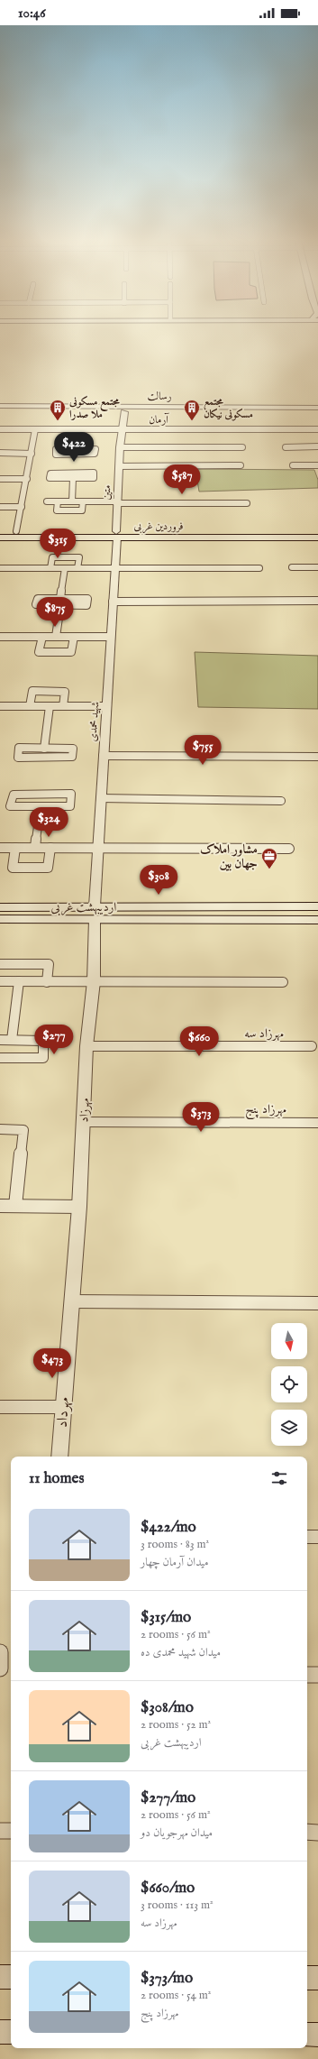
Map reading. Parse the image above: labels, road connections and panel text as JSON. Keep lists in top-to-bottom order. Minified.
{"streets":{"main road":["فروردین غربی","اردیبهشت غربی"],"street":["رسالت","آرمان","متین","شهید محمدی","مهرزاد سه","مهرزاد پنج","مهرزاد","مهرداد"]},"crossings":[["رسالت","متین"],["آرمان","متین"],["متین","فروردین غربی"],["متین","شهید محمدی"],["فروردین غربی","شهید محمدی"],["شهید محمدی","اردیبهشت غربی"],["شهید محمدی","مهرزاد"],["اردیبهشت غربی","مهرزاد"],["مهرزاد سه","مهرزاد"],["مهرزاد پنج","مهرزاد"],["مهرزاد","مهرداد"]],"places":{"building":["مجتمع مسکونی ملا صدرا","مجتمع مسکونی نیکان"],"office":["مشاور املاک جهان بین"]},"north":"bottom","page":{"status":"10:46","price":["$422","$587","$315","$875","$755","$324","$308","$277","$660","$373","$473"],"heading":"11 homes","list":[{"name":"$422/mo","note":"3 rooms · 83 m² · میدان آرمان چهار"},{"name":"$315/mo","note":"2 rooms · 56 m² · میدان شهید محمدی ده"},{"name":"$308/mo","note":"2 rooms · 52 m² · اردیبهشت غربی"},{"name":"$277/mo","note":"2 rooms · 56 m² · میدان مهرجویان دو"},{"name":"$660/mo","note":"3 rooms · 113 m² · مهرزاد سه"},{"name":"$373/mo","note":"2 rooms · 54 m² · مهرزاد پنج"}]}}
